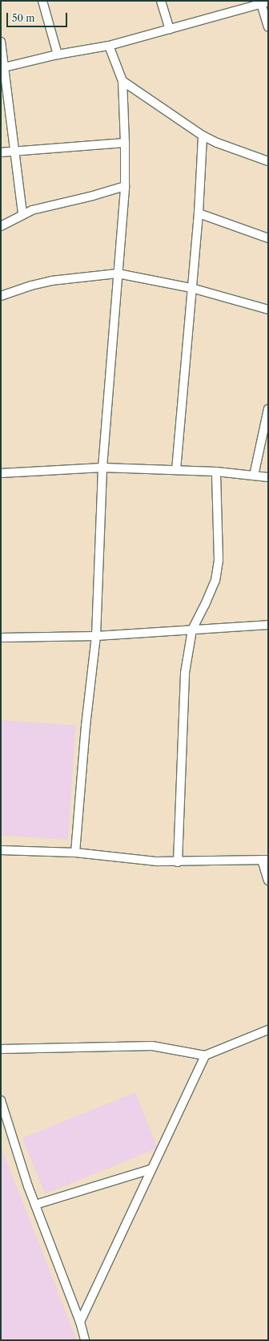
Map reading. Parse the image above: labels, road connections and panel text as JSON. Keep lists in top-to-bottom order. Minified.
{"scale_bar":"50 m"}
